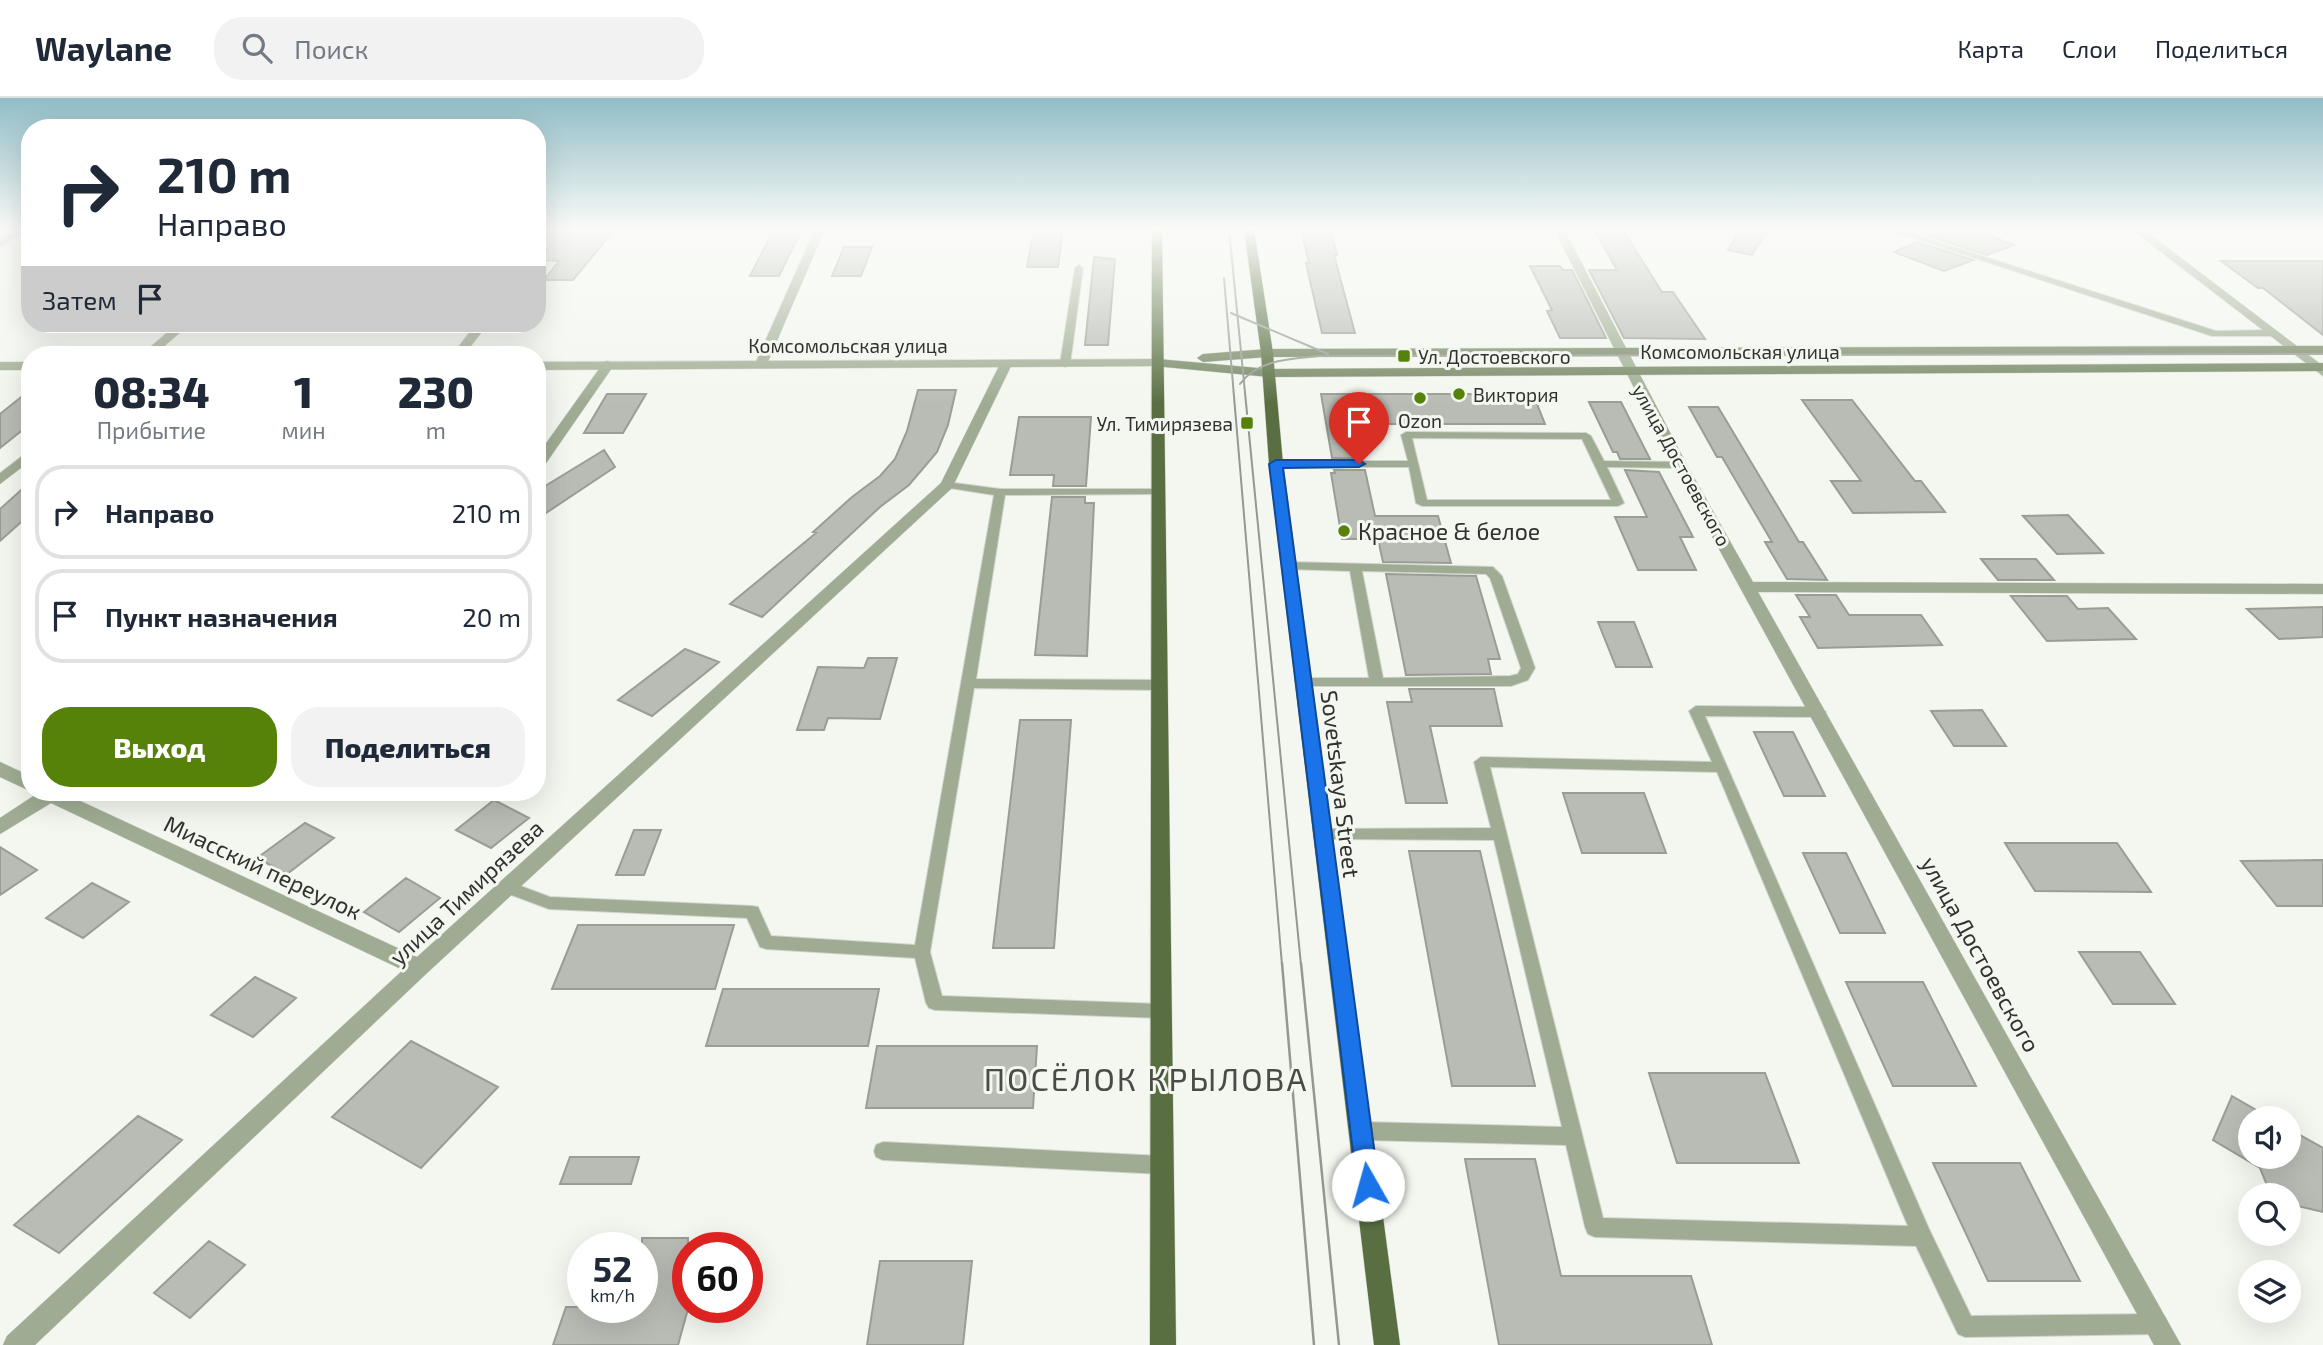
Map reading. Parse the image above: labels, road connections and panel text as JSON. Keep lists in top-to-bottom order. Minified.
{"streets":{"main road":["Комсомольская улица","Sovetskaya Street"],"street":["улица Достоевского","Миасский переулок","улица Тимирязева"]},"crossings":[["Комсомольская улица","улица Достоевского"],["Комсомольская улица","Sovetskaya Street"],["Комсомольская улица","улица Тимирязева"],["Миасский переулок","улица Тимирязева"]],"districts":["ПОСЁЛОК КРЫЛОВА"],"places":{"transit":["Ул. Достоевского","Ул. Тимирязева"],"other":["Виктория","Ozon","Красное & белое"]},"page":{"header":"Waylane","search":"Поиск","nav":["Карта","Слои","Поделиться"],"turn":["210 m","Направо"],"then":"Затем","eta":["08:34","Прибытие","1","мин","230","m"],"list":[{"name":"Направо","value":"210 m"},{"name":"Пункт назначения","value":"20 m"}],"buttons":["Выход","Поделиться"],"speed":"52 km/h","limit":"60"}}
